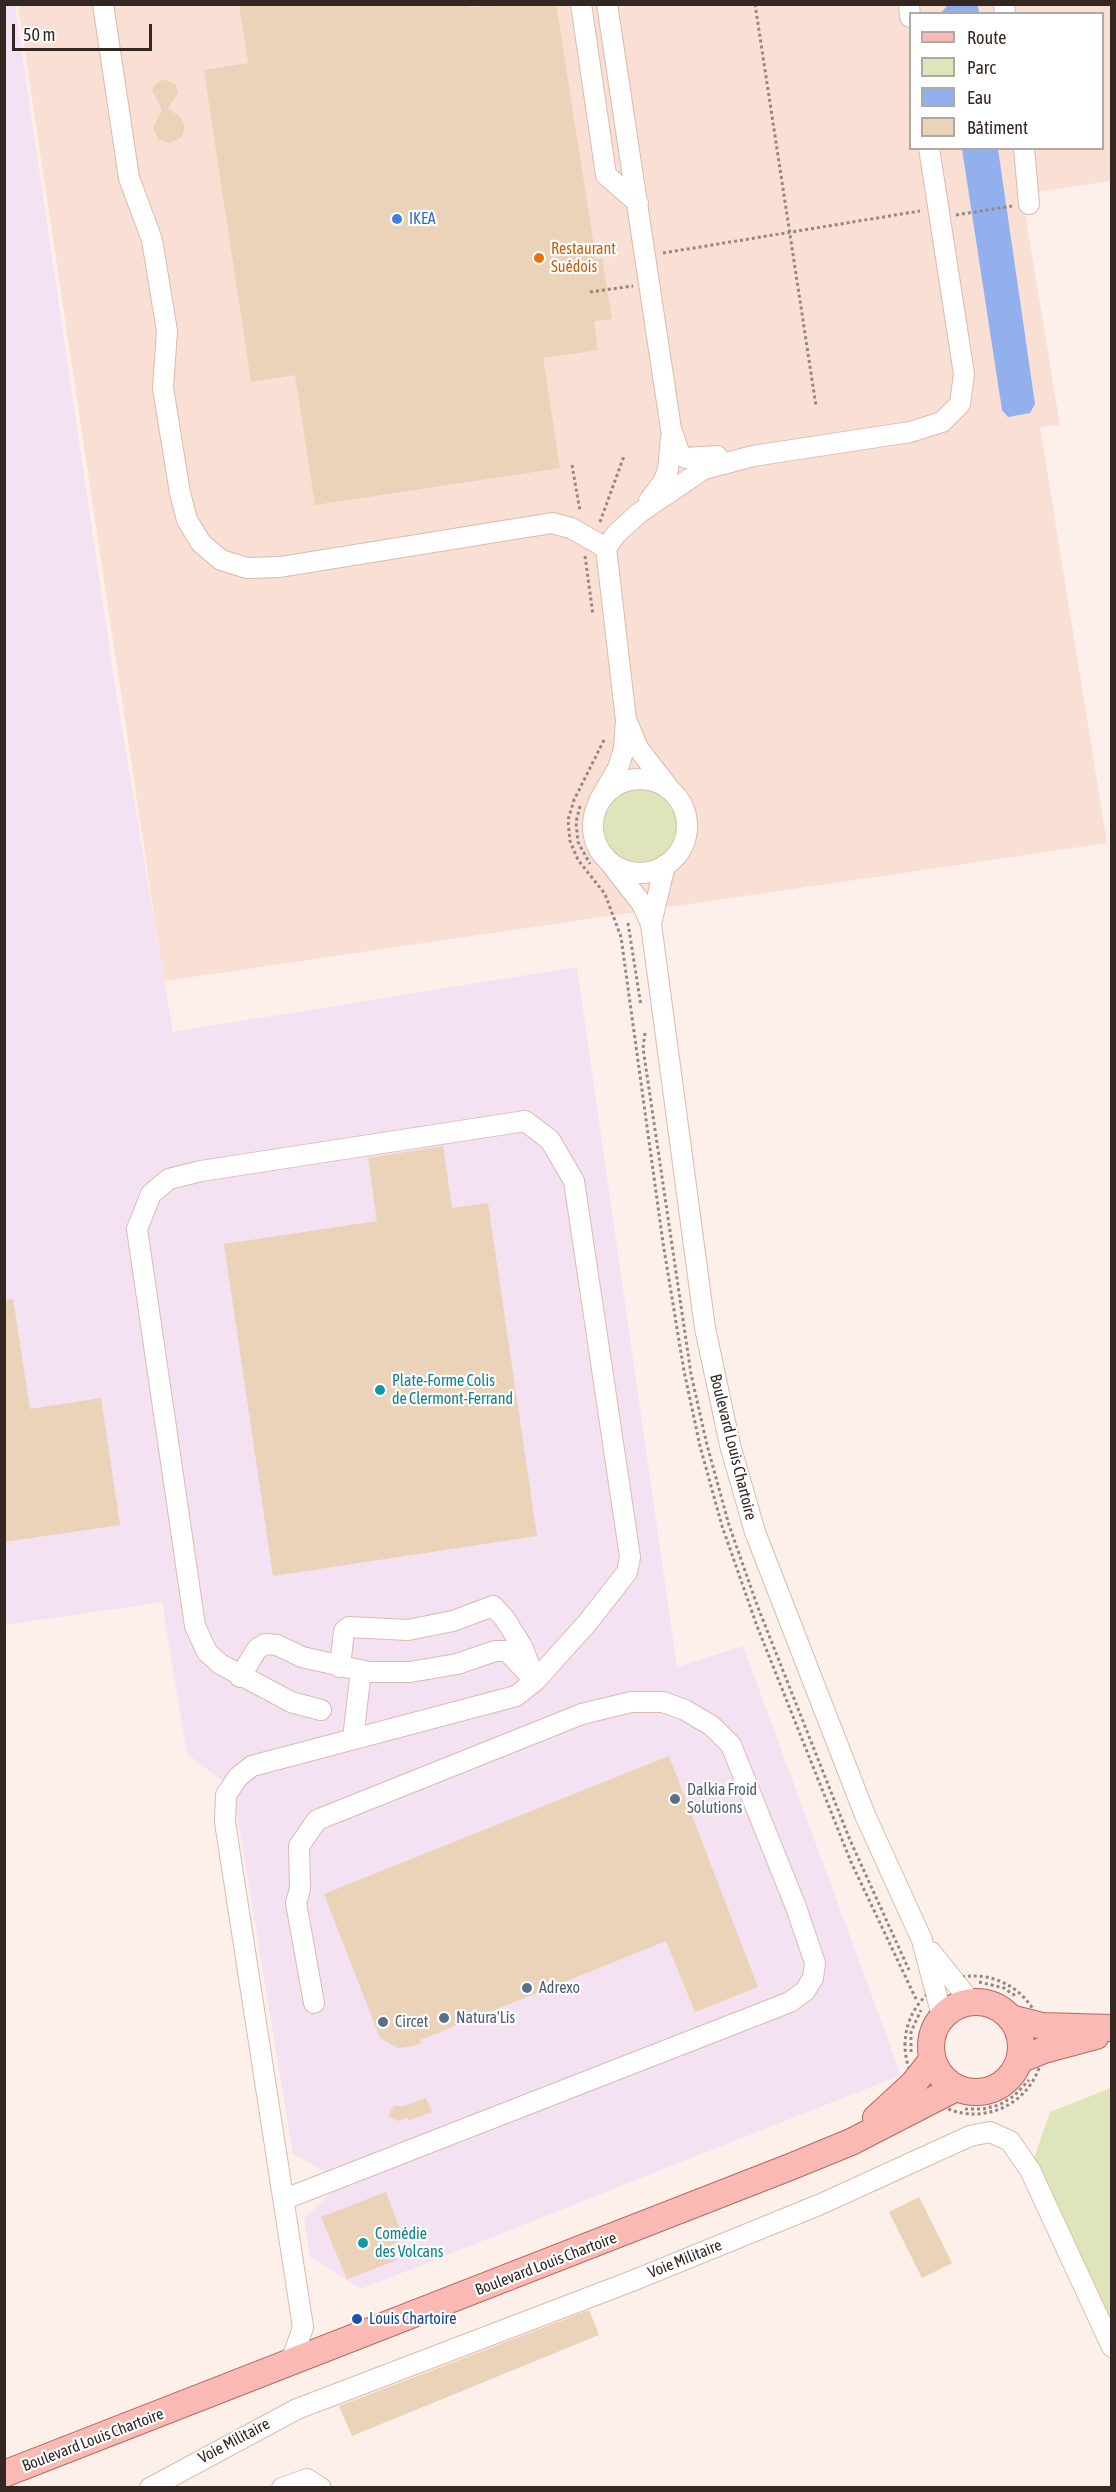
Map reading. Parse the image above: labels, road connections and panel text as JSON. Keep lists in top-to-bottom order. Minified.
{"streets":{"main road":["Boulevard Louis Chartoire"],"street":["Voie Militaire"]},"places":["IKEA","Restaurant Suédois","Plate-Forme Colis de Clermont-Ferrand","Dalkia Froid Solutions","Adrexo","Natura'Lis","Circet","Comédie des Volcans","Louis Chartoire"],"legend":["Route","Parc","Eau","Bâtiment"],"scale_bar":"50 m"}
